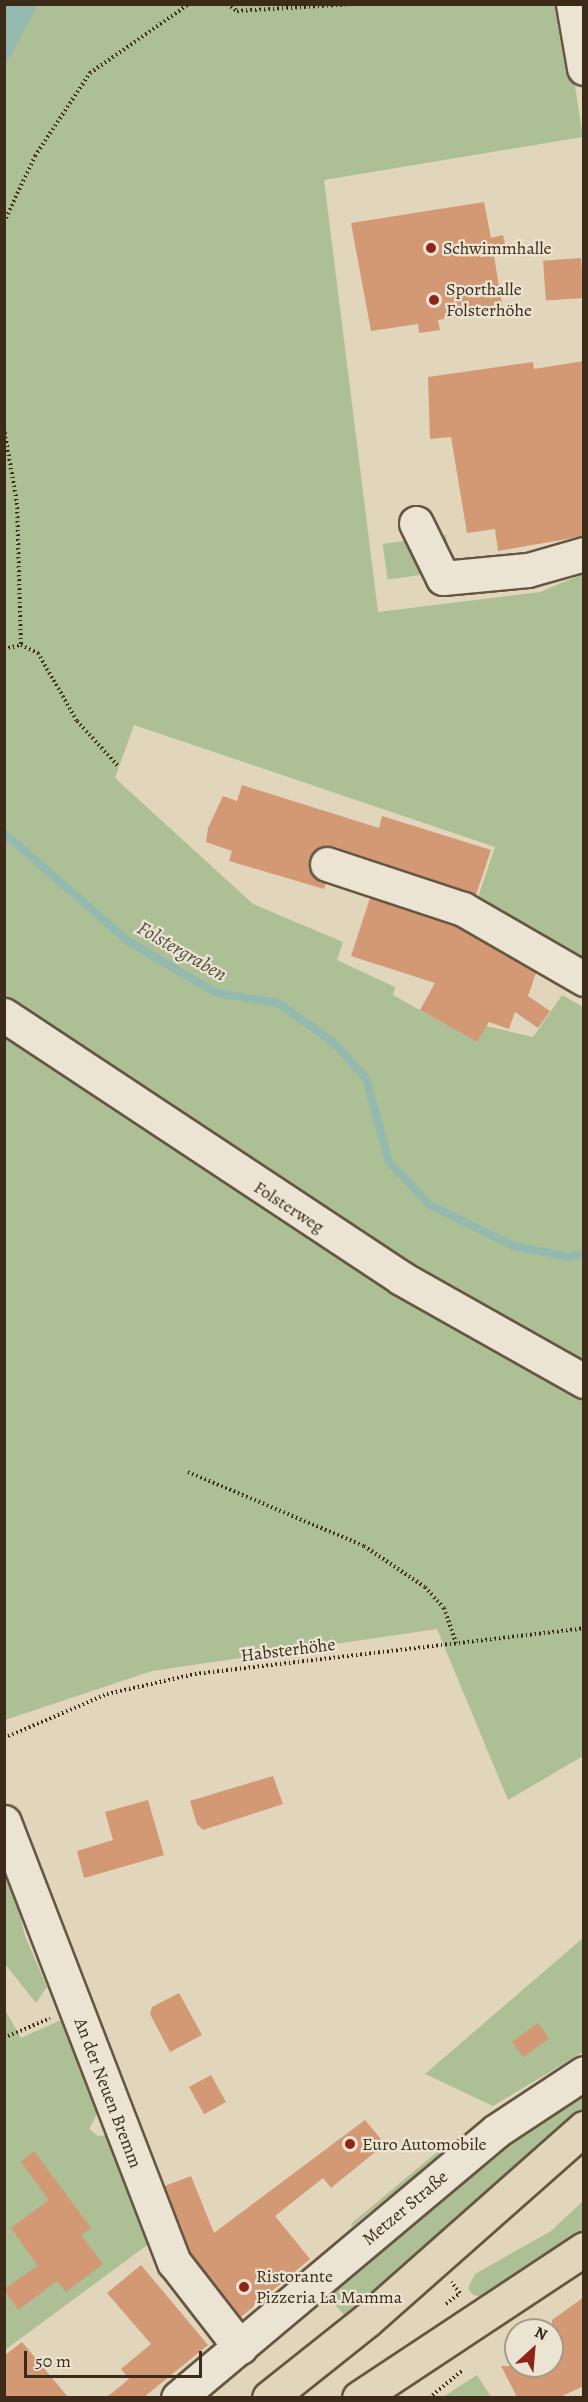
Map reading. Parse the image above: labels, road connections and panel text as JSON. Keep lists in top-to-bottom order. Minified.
{"streets":{"street":["Folsterweg","An der Neuen Bremm","Metzer Straße"],"path":["Habsterhöhe"]},"crossings":[["An der Neuen Bremm","Metzer Straße"]],"water":["Folstergraben"],"places":["Schwimmhalle","Sporthalle Folsterhöhe","Euro Automobile","Ristorante Pizzeria La Mamma"],"scale_bar":"50 m","north":"top right"}
